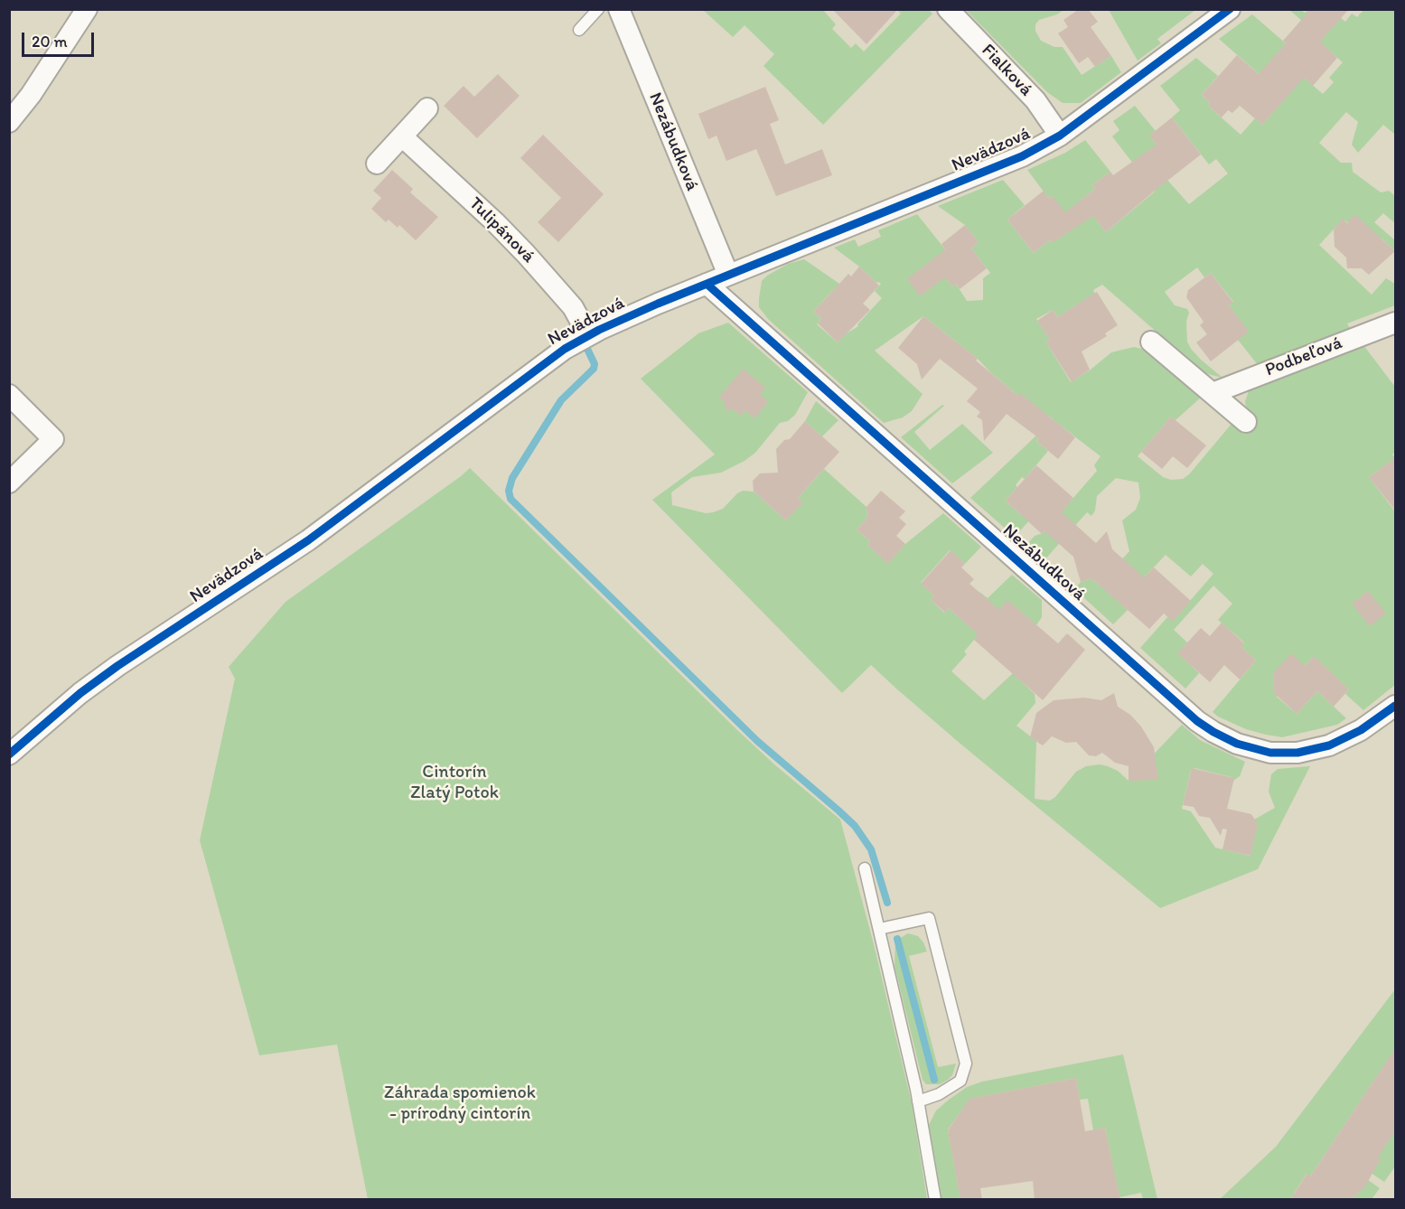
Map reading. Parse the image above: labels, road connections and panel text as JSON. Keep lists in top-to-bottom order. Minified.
{"streets":{"street":["Fialková","Nezábudková","Nevädzová","Tulipánová","Podbeľová"]},"crossings":[["Fialková","Nevädzová"],["Nezábudková","Nevädzová"],["Nevädzová","Tulipánová"]],"parks":["Cintorín Zlatý Potok","Záhrada spomienok - prírodný cintorín"],"scale_bar":"20 m"}
